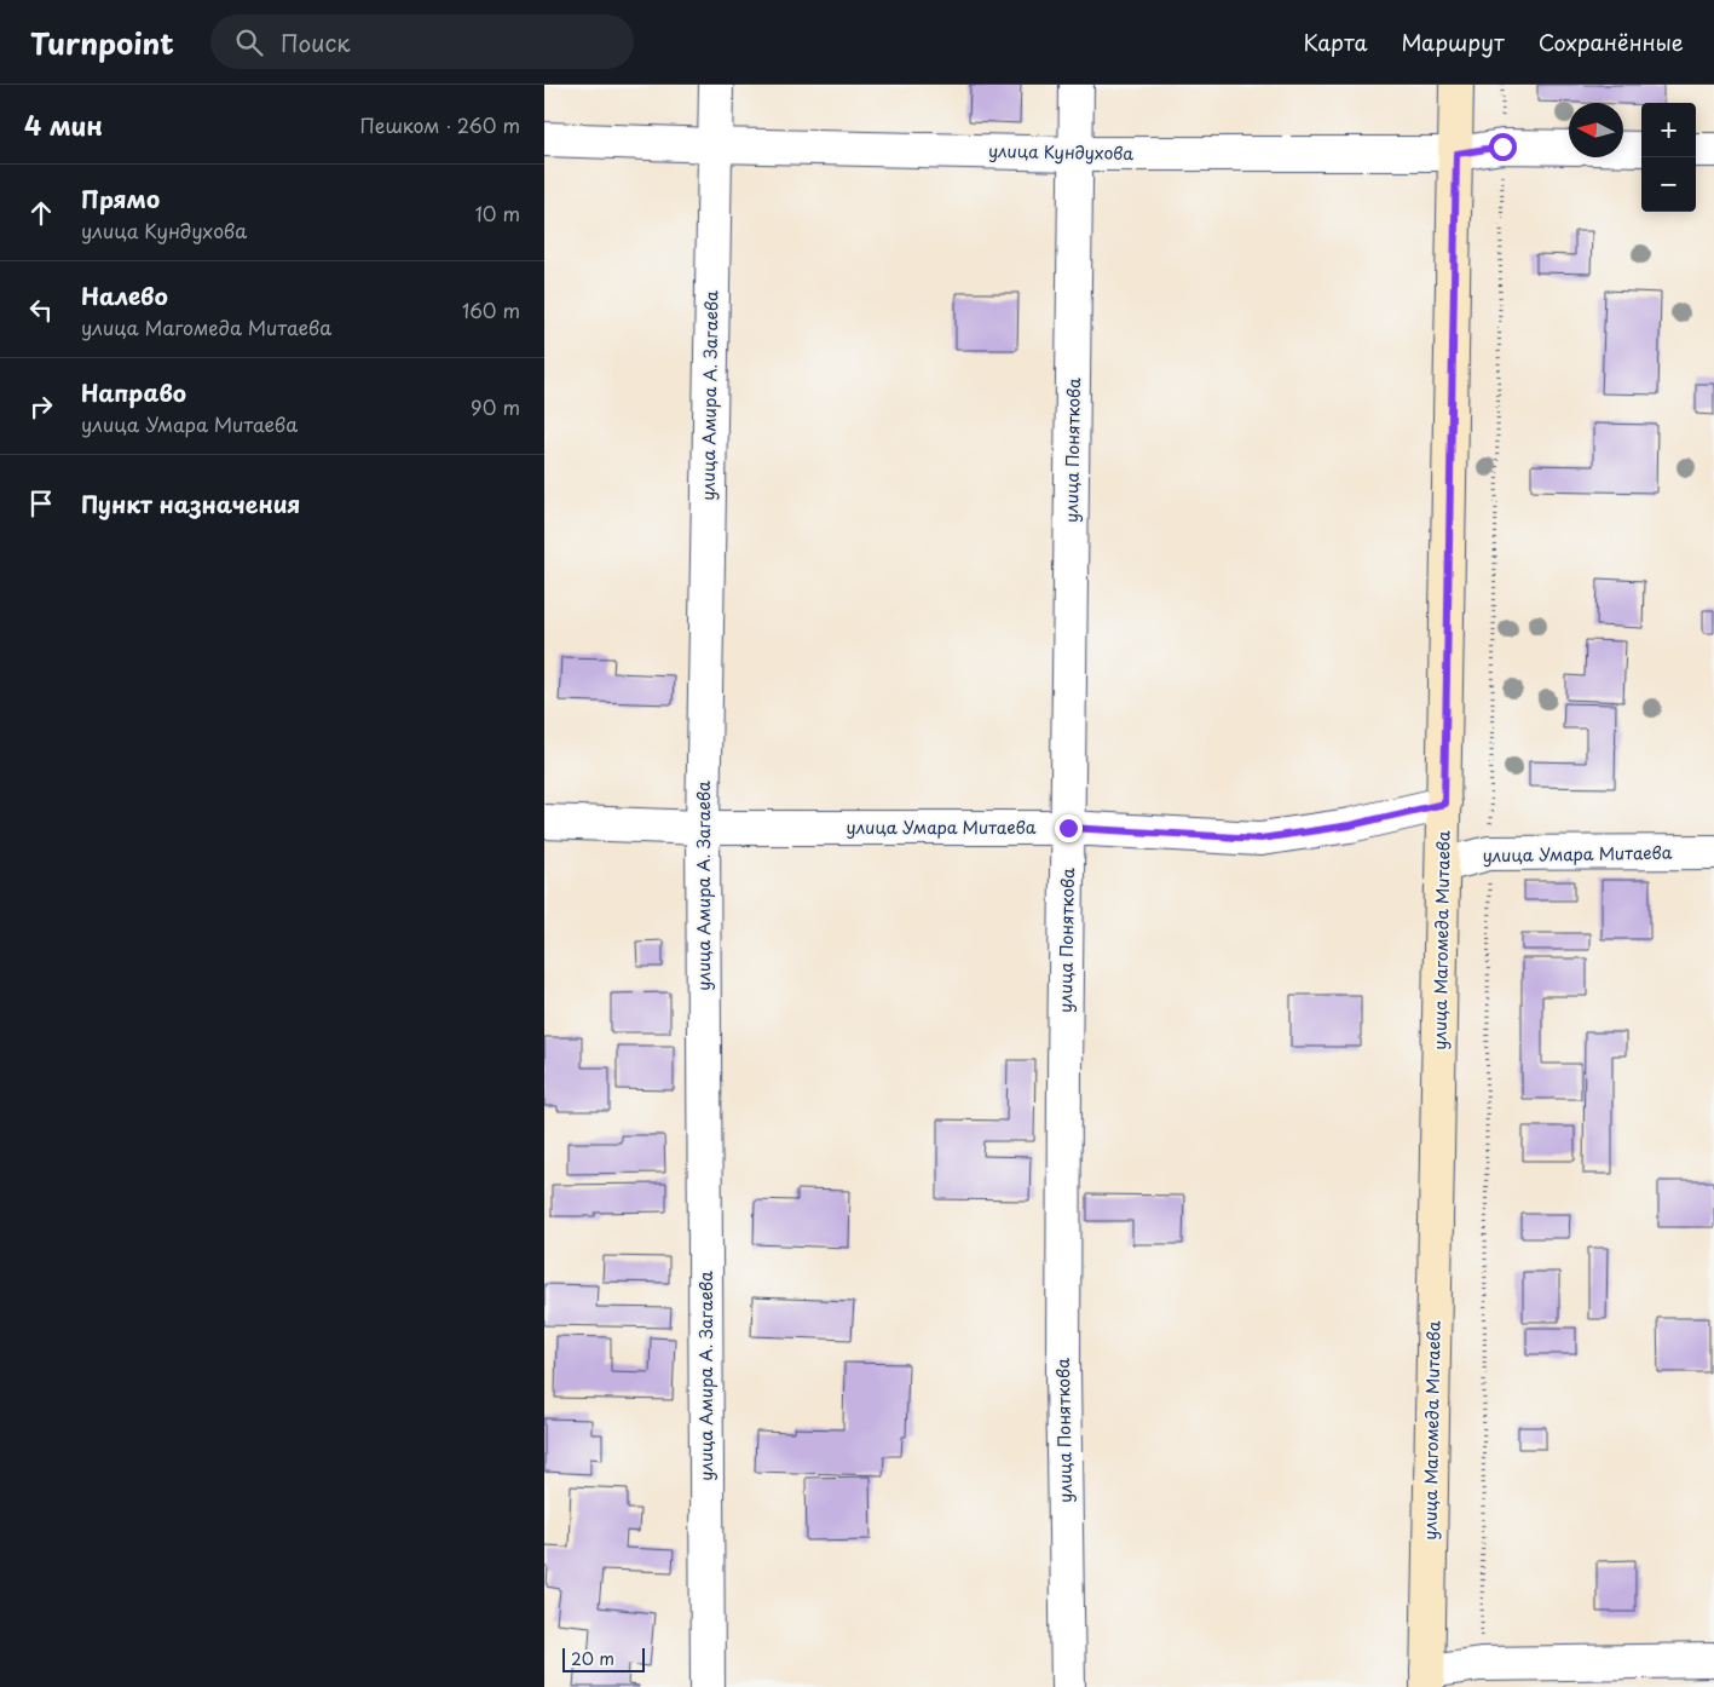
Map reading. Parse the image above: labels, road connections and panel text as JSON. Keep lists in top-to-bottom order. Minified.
{"streets":{"street":["улица Кундухова","улица Амира А. Загаева","улица Поняткова","улица Умара Митаева","улица Магомеда Митаева"]},"crossings":[["улица Кундухова","улица Амира А. Загаева"],["улица Кундухова","улица Поняткова"],["улица Кундухова","улица Магомеда Митаева"],["улица Амира А. Загаева","улица Умара Митаева"],["улица Поняткова","улица Умара Митаева"],["улица Умара Митаева","улица Магомеда Митаева"]],"scale_bar":"20 m","north":"left","page":{"header":"Turnpoint","search":"Поиск","nav":["Карта","Маршрут","Сохранённые"],"heading":["4 мин","Пешком · 260 m"],"map_buttons":["+","−"],"list":[["Прямо","улица Кундухова","10 m"],["Налево","улица Магомеда Митаева","160 m"],["Направо","улица Умара Митаева","90 m"],"Пункт назначения"],"scale":"20 m"}}
